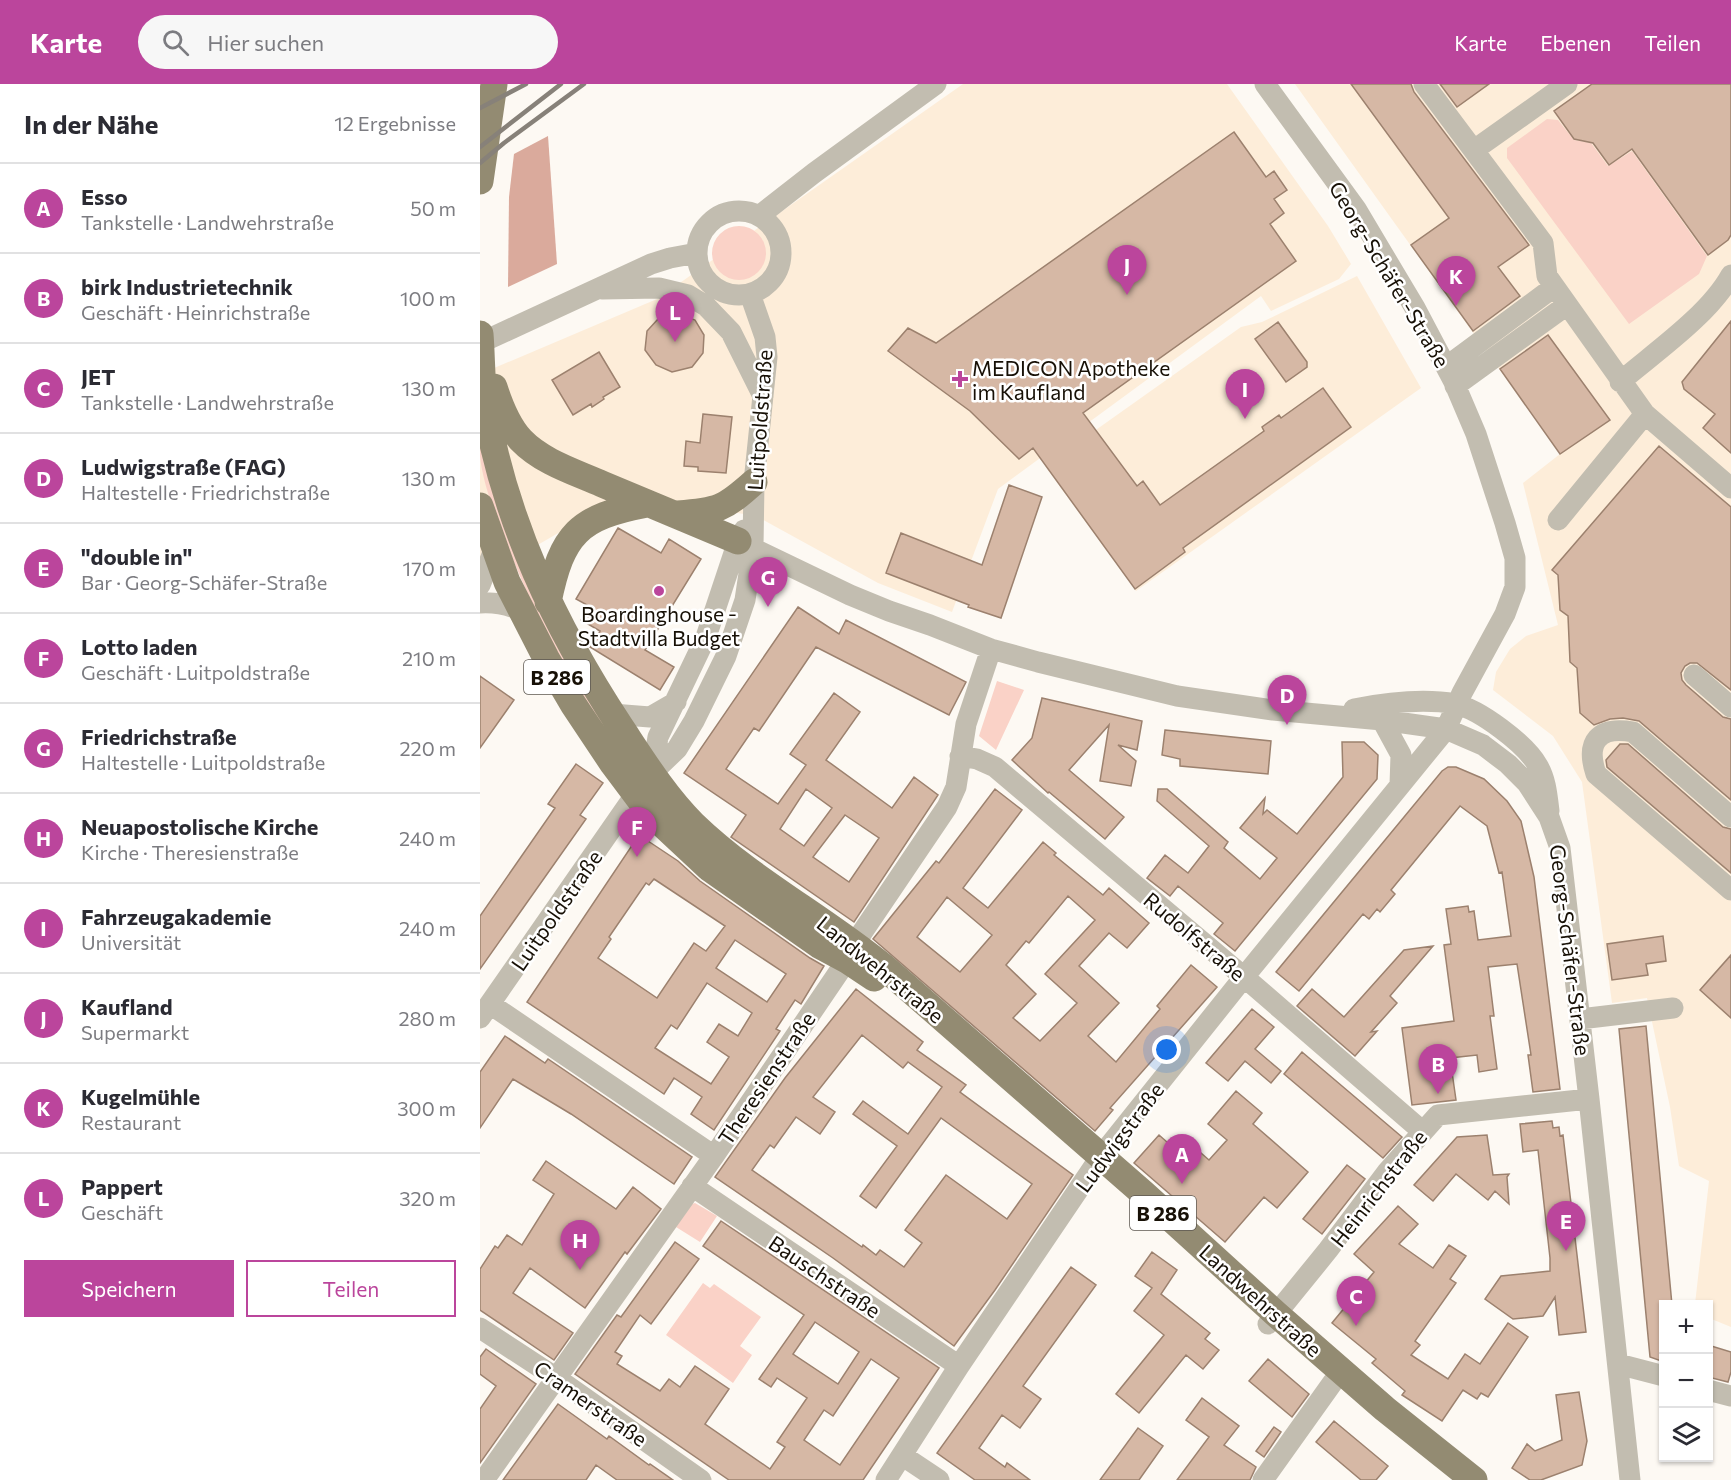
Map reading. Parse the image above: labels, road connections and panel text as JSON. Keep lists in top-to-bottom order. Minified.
{"streets":{"main road":["B 286","Landwehrstraße"],"street":["Georg-Schäfer-Straße","Luitpoldstraße","Rudolfstraße","Theresienstraße","Ludwigstraße","Heinrichstraße","Bauschstraße","Cramerstraße"]},"crossings":[["Georg-Schäfer-Straße","Ludwigstraße"],["Georg-Schäfer-Straße","Heinrichstraße"],["Luitpoldstraße","Landwehrstraße"],["Rudolfstraße","Theresienstraße"],["Rudolfstraße","Ludwigstraße"],["Rudolfstraße","Heinrichstraße"],["Landwehrstraße","Theresienstraße"],["Landwehrstraße","Ludwigstraße"],["Landwehrstraße","Heinrichstraße"],["Theresienstraße","Bauschstraße"],["Theresienstraße","Cramerstraße"],["Ludwigstraße","Bauschstraße"]],"places":{"health":["MEDICON Apotheke im Kaufland"],"other":["Boardinghouse - Stadtvilla Budget"]},"page":{"header":"Karte","search":"Hier suchen","nav":["Karte","Ebenen","Teilen"],"heading":["In der Nähe","12 Ergebnisse"],"list":[{"mark":"A","name":"Esso","note":"Tankstelle · Landwehrstraße","value":"50 m"},{"mark":"B","name":"birk Industrietechnik","note":"Geschäft · Heinrichstraße","value":"100 m"},{"mark":"C","name":"JET","note":"Tankstelle · Landwehrstraße","value":"130 m"},{"mark":"D","name":"Ludwigstraße (FAG)","note":"Haltestelle · Friedrichstraße","value":"130 m"},{"mark":"E","name":"\"double in\"","note":"Bar · Georg-Schäfer-Straße","value":"170 m"},{"mark":"F","name":"Lotto laden","note":"Geschäft · Luitpoldstraße","value":"210 m"},{"mark":"G","name":"Friedrichstraße","note":"Haltestelle · Luitpoldstraße","value":"220 m"},{"mark":"H","name":"Neuapostolische Kirche","note":"Kirche · Theresienstraße","value":"240 m"},{"mark":"I","name":"Fahrzeugakademie","note":"Universität","value":"240 m"},{"mark":"J","name":"Kaufland","note":"Supermarkt","value":"280 m"},{"mark":"K","name":"Kugelmühle","note":"Restaurant","value":"300 m"},{"mark":"L","name":"Pappert","note":"Geschäft","value":"320 m"}],"pins":["J","K","L","I","G","D","F","B","A","E","H","C"],"buttons":["Speichern","Teilen"],"map_buttons":["+","−"]}}
